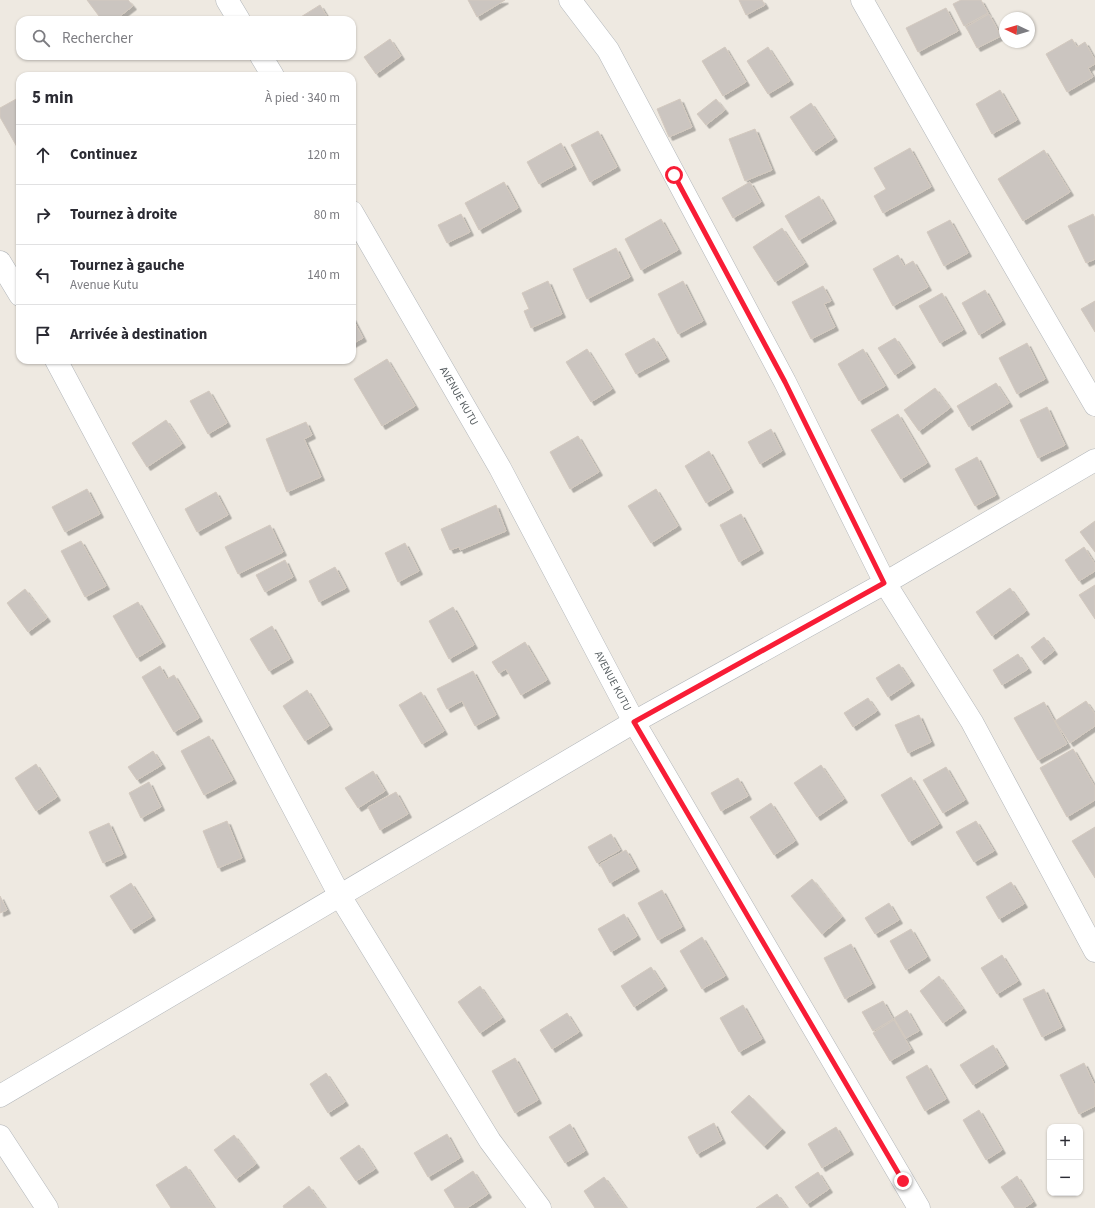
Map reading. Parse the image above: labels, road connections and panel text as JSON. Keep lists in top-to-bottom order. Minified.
{"streets":{"street":["AVENUE KUTU"]},"north":"left","page":{"search":"Rechercher","heading":["5 min","À pied · 340 m"],"list":[["Continuez","120 m"],["Tournez à droite","80 m"],["Tournez à gauche","Avenue Kutu","140 m"],"Arrivée à destination"],"map_buttons":["+","−"]}}
